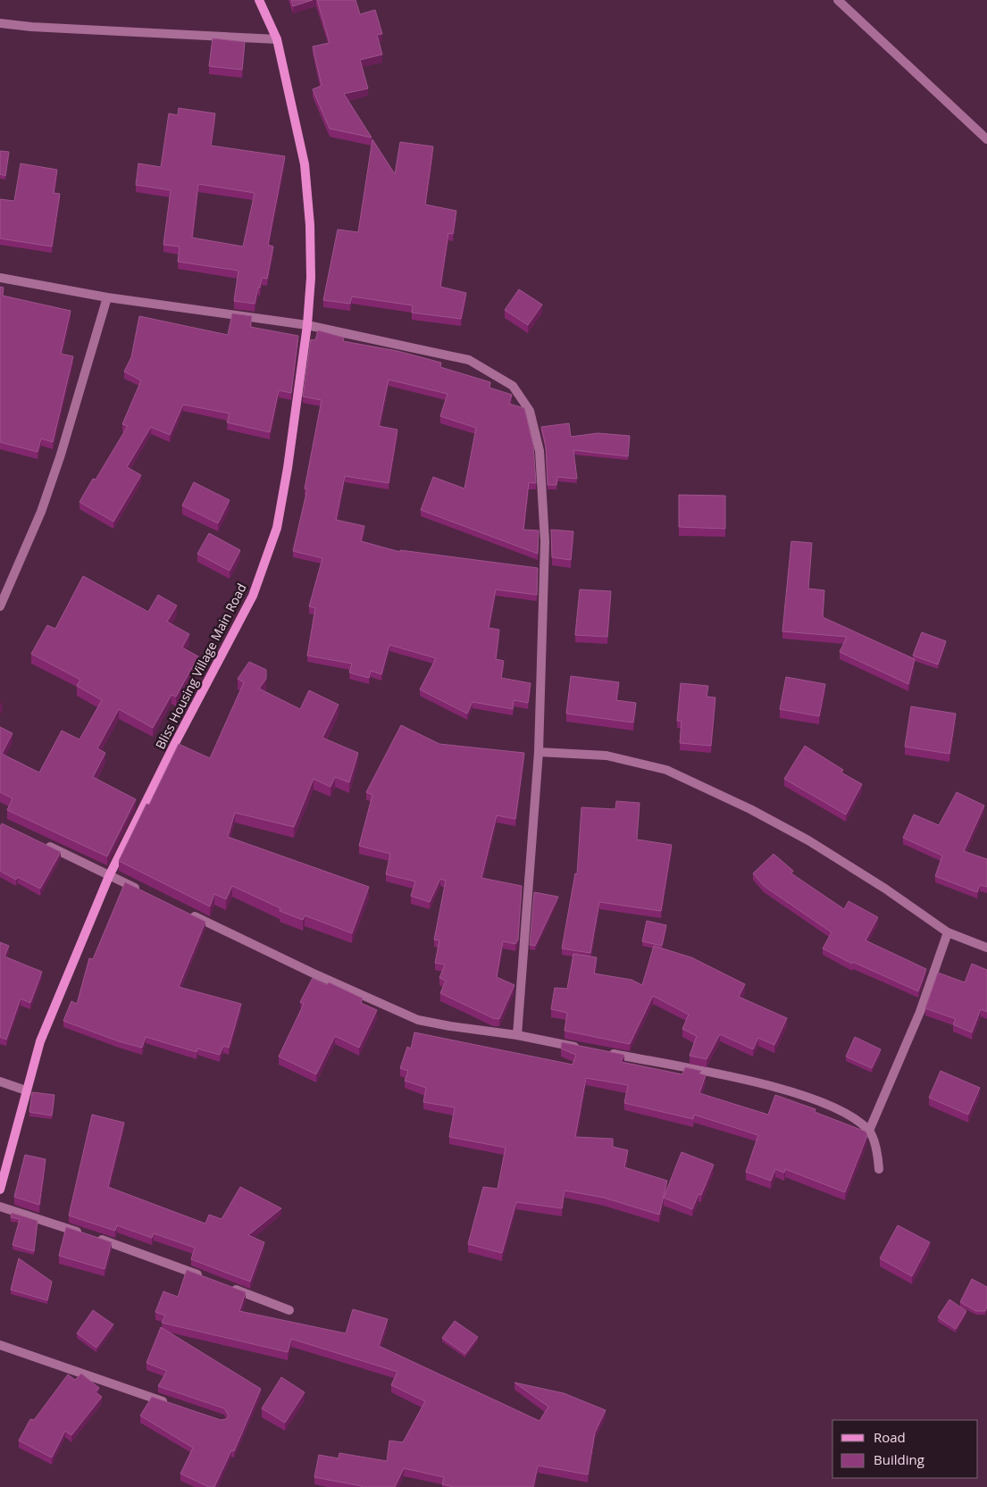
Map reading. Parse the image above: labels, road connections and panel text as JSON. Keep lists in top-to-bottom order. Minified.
{"streets":{"street":["Bliss Housing Village Main Road"]},"legend":["Road","Building"]}
